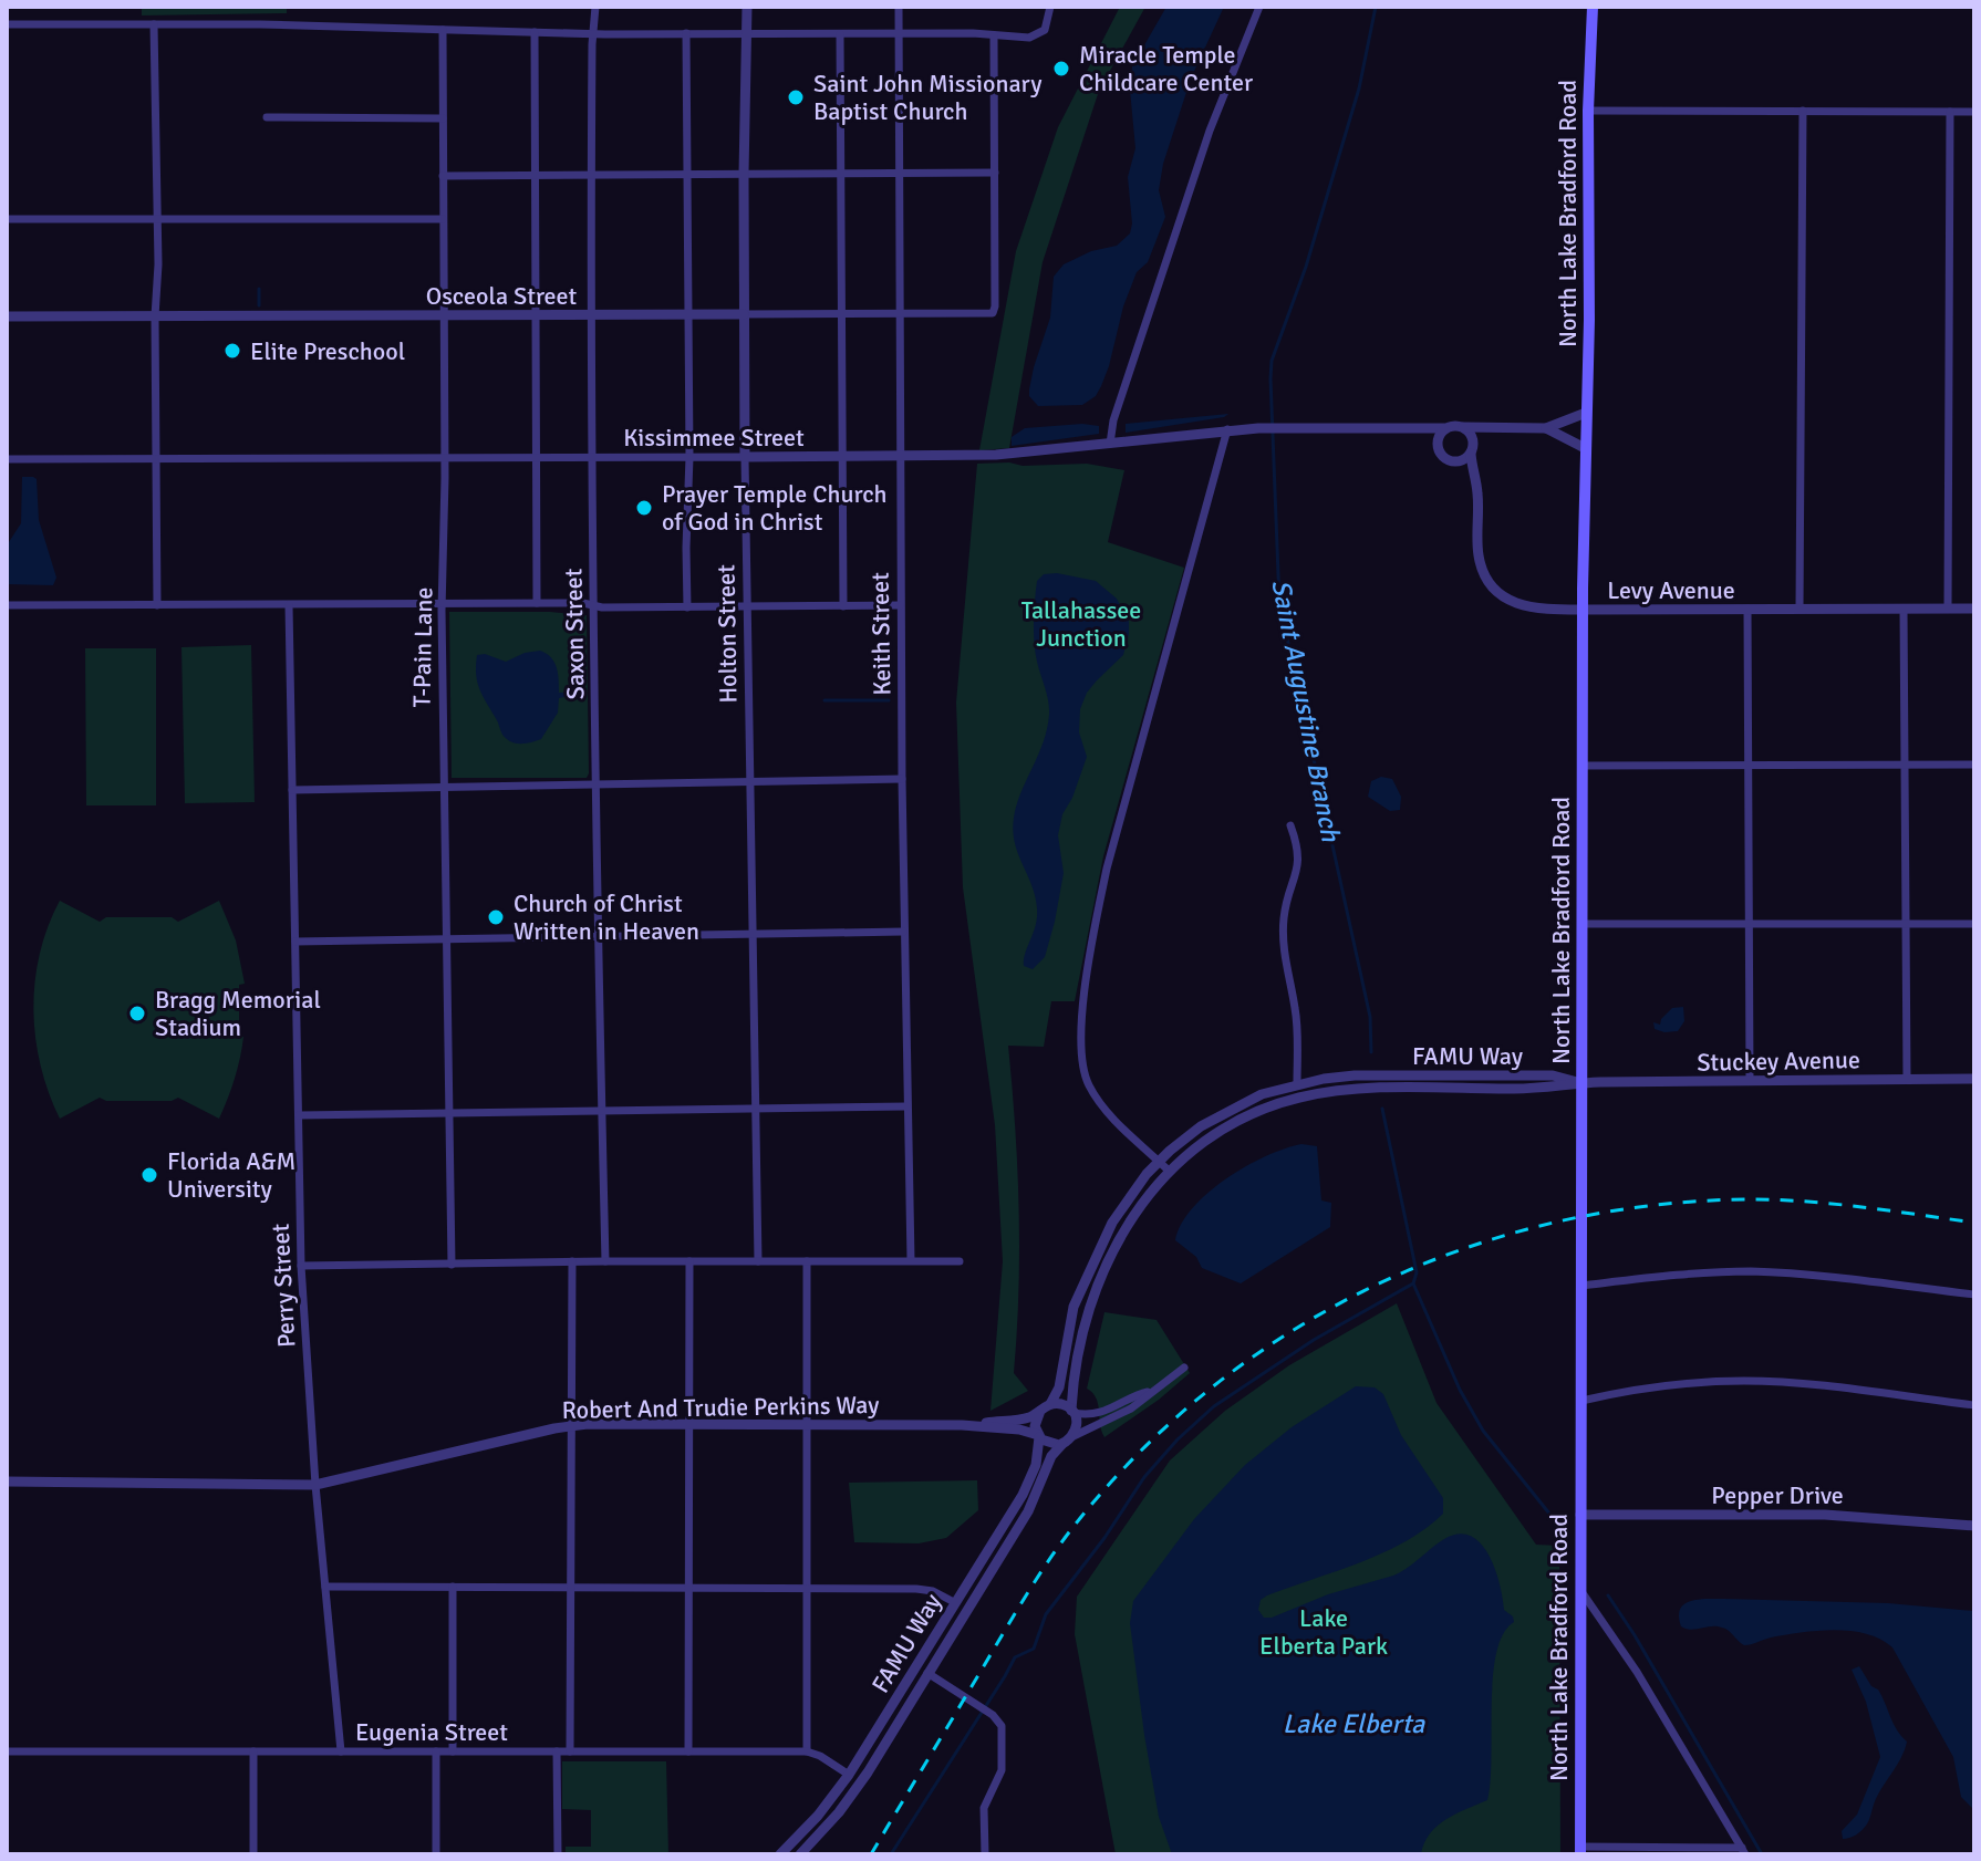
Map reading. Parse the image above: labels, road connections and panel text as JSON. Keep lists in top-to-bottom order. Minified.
{"streets":{"main road":["North Lake Bradford Road"],"street":["Osceola Street","Kissimmee Street","Levy Avenue","Saxon Street","Holton Street","Keith Street","T-Pain Lane","FAMU Way","Stuckey Avenue","Perry Street","Robert And Trudie Perkins Way","Pepper Drive","Eugenia Street"]},"crossings":[["North Lake Bradford Road","Levy Avenue"],["North Lake Bradford Road","FAMU Way"],["North Lake Bradford Road","Stuckey Avenue"],["North Lake Bradford Road","Pepper Drive"],["Osceola Street","Saxon Street"],["Osceola Street","Holton Street"],["Osceola Street","Keith Street"],["Osceola Street","T-Pain Lane"],["Kissimmee Street","Levy Avenue"],["Kissimmee Street","Saxon Street"],["Kissimmee Street","Holton Street"],["Kissimmee Street","Keith Street"],["Kissimmee Street","T-Pain Lane"],["FAMU Way","Stuckey Avenue"],["FAMU Way","Robert And Trudie Perkins Way"],["FAMU Way","Eugenia Street"],["Perry Street","Robert And Trudie Perkins Way"],["Perry Street","Eugenia Street"]],"water":["Saint Augustine Branch","Lake Elberta"],"parks":["Tallahassee Junction","Lake Elberta Park"],"places":["Miracle Temple Childcare Center","Saint John Missionary Baptist Church","Elite Preschool","Prayer Temple Church of God in Christ","Church of Christ Written in Heaven","Bragg Memorial Stadium","Florida A&M University"]}
